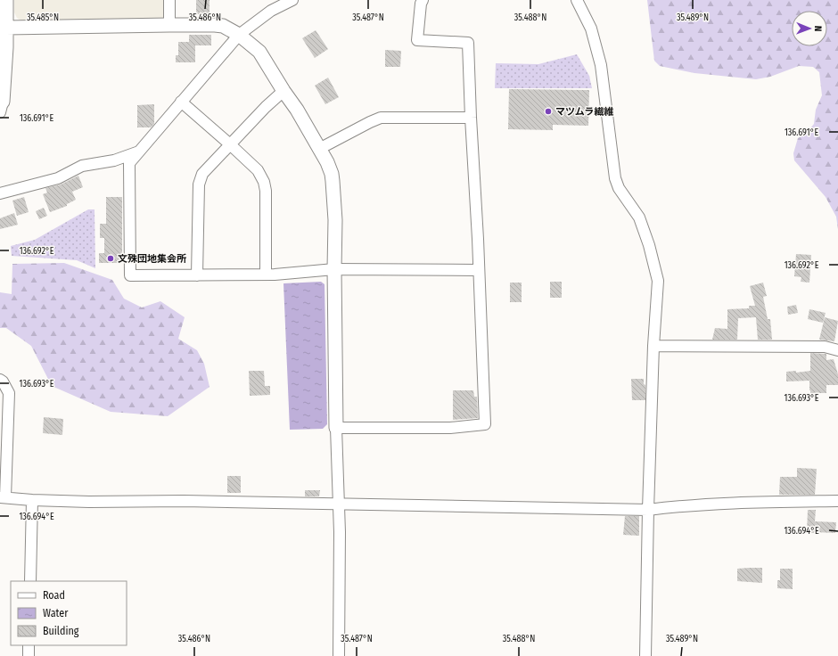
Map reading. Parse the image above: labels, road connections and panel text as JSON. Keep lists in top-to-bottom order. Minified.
{"places":["マツムラ繊維","文殊団地集会所"],"legend":["Road","Water","Building"],"north":"right","coordinates":["35.485°N","35.486°N","35.487°N","35.488°N","35.489°N","136.691°E","136.692°E","136.693°E","136.694°E"]}
